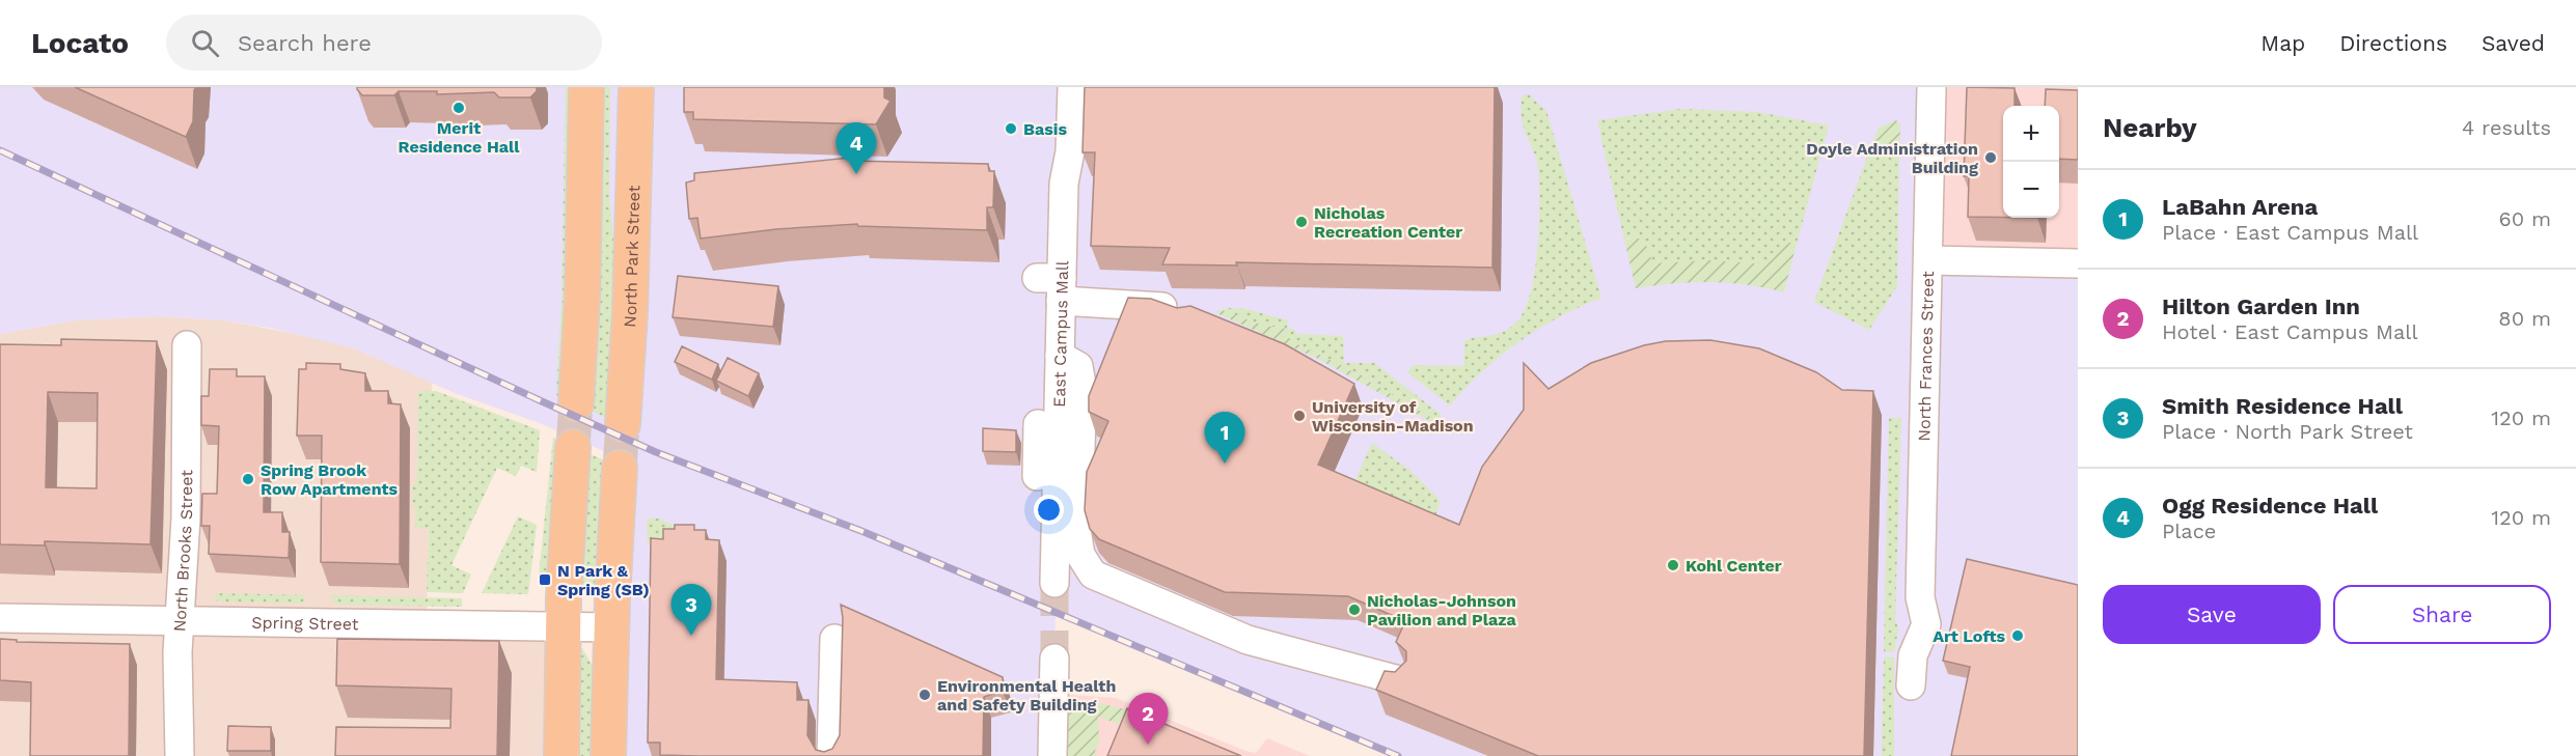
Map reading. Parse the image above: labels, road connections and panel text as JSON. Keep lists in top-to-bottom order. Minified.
{"streets":{"main road":["North Park Street"],"street":["East Campus Mall","North Frances Street","North Brooks Street","Spring Street"]},"crossings":[["North Brooks Street","Spring Street"]],"places":{"other":["Merit Residence Hall","Basis","Doyle Administration Building","Nicholas Recreation Center","University of Wisconsin-Madison","Spring Brook Row Apartments","Kohl Center","Nicholas-Johnson Pavilion and Plaza","Art Lofts","Environmental Health and Safety Building"],"transit":["N Park & Spring (SB)"]},"page":{"header":"Locato","search":"Search here","nav":["Map","Directions","Saved"],"heading":["Nearby","4 results"],"map_buttons":["+","−"],"pins":["4","1","3","2"],"list":[{"mark":"1","name":"LaBahn Arena","note":"Place · East Campus Mall","value":"60 m"},{"mark":"2","name":"Hilton Garden Inn","note":"Hotel · East Campus Mall","value":"80 m"},{"mark":"3","name":"Smith Residence Hall","note":"Place · North Park Street","value":"120 m"},{"mark":"4","name":"Ogg Residence Hall","note":"Place","value":"120 m"}],"buttons":["Save","Share"]}}
